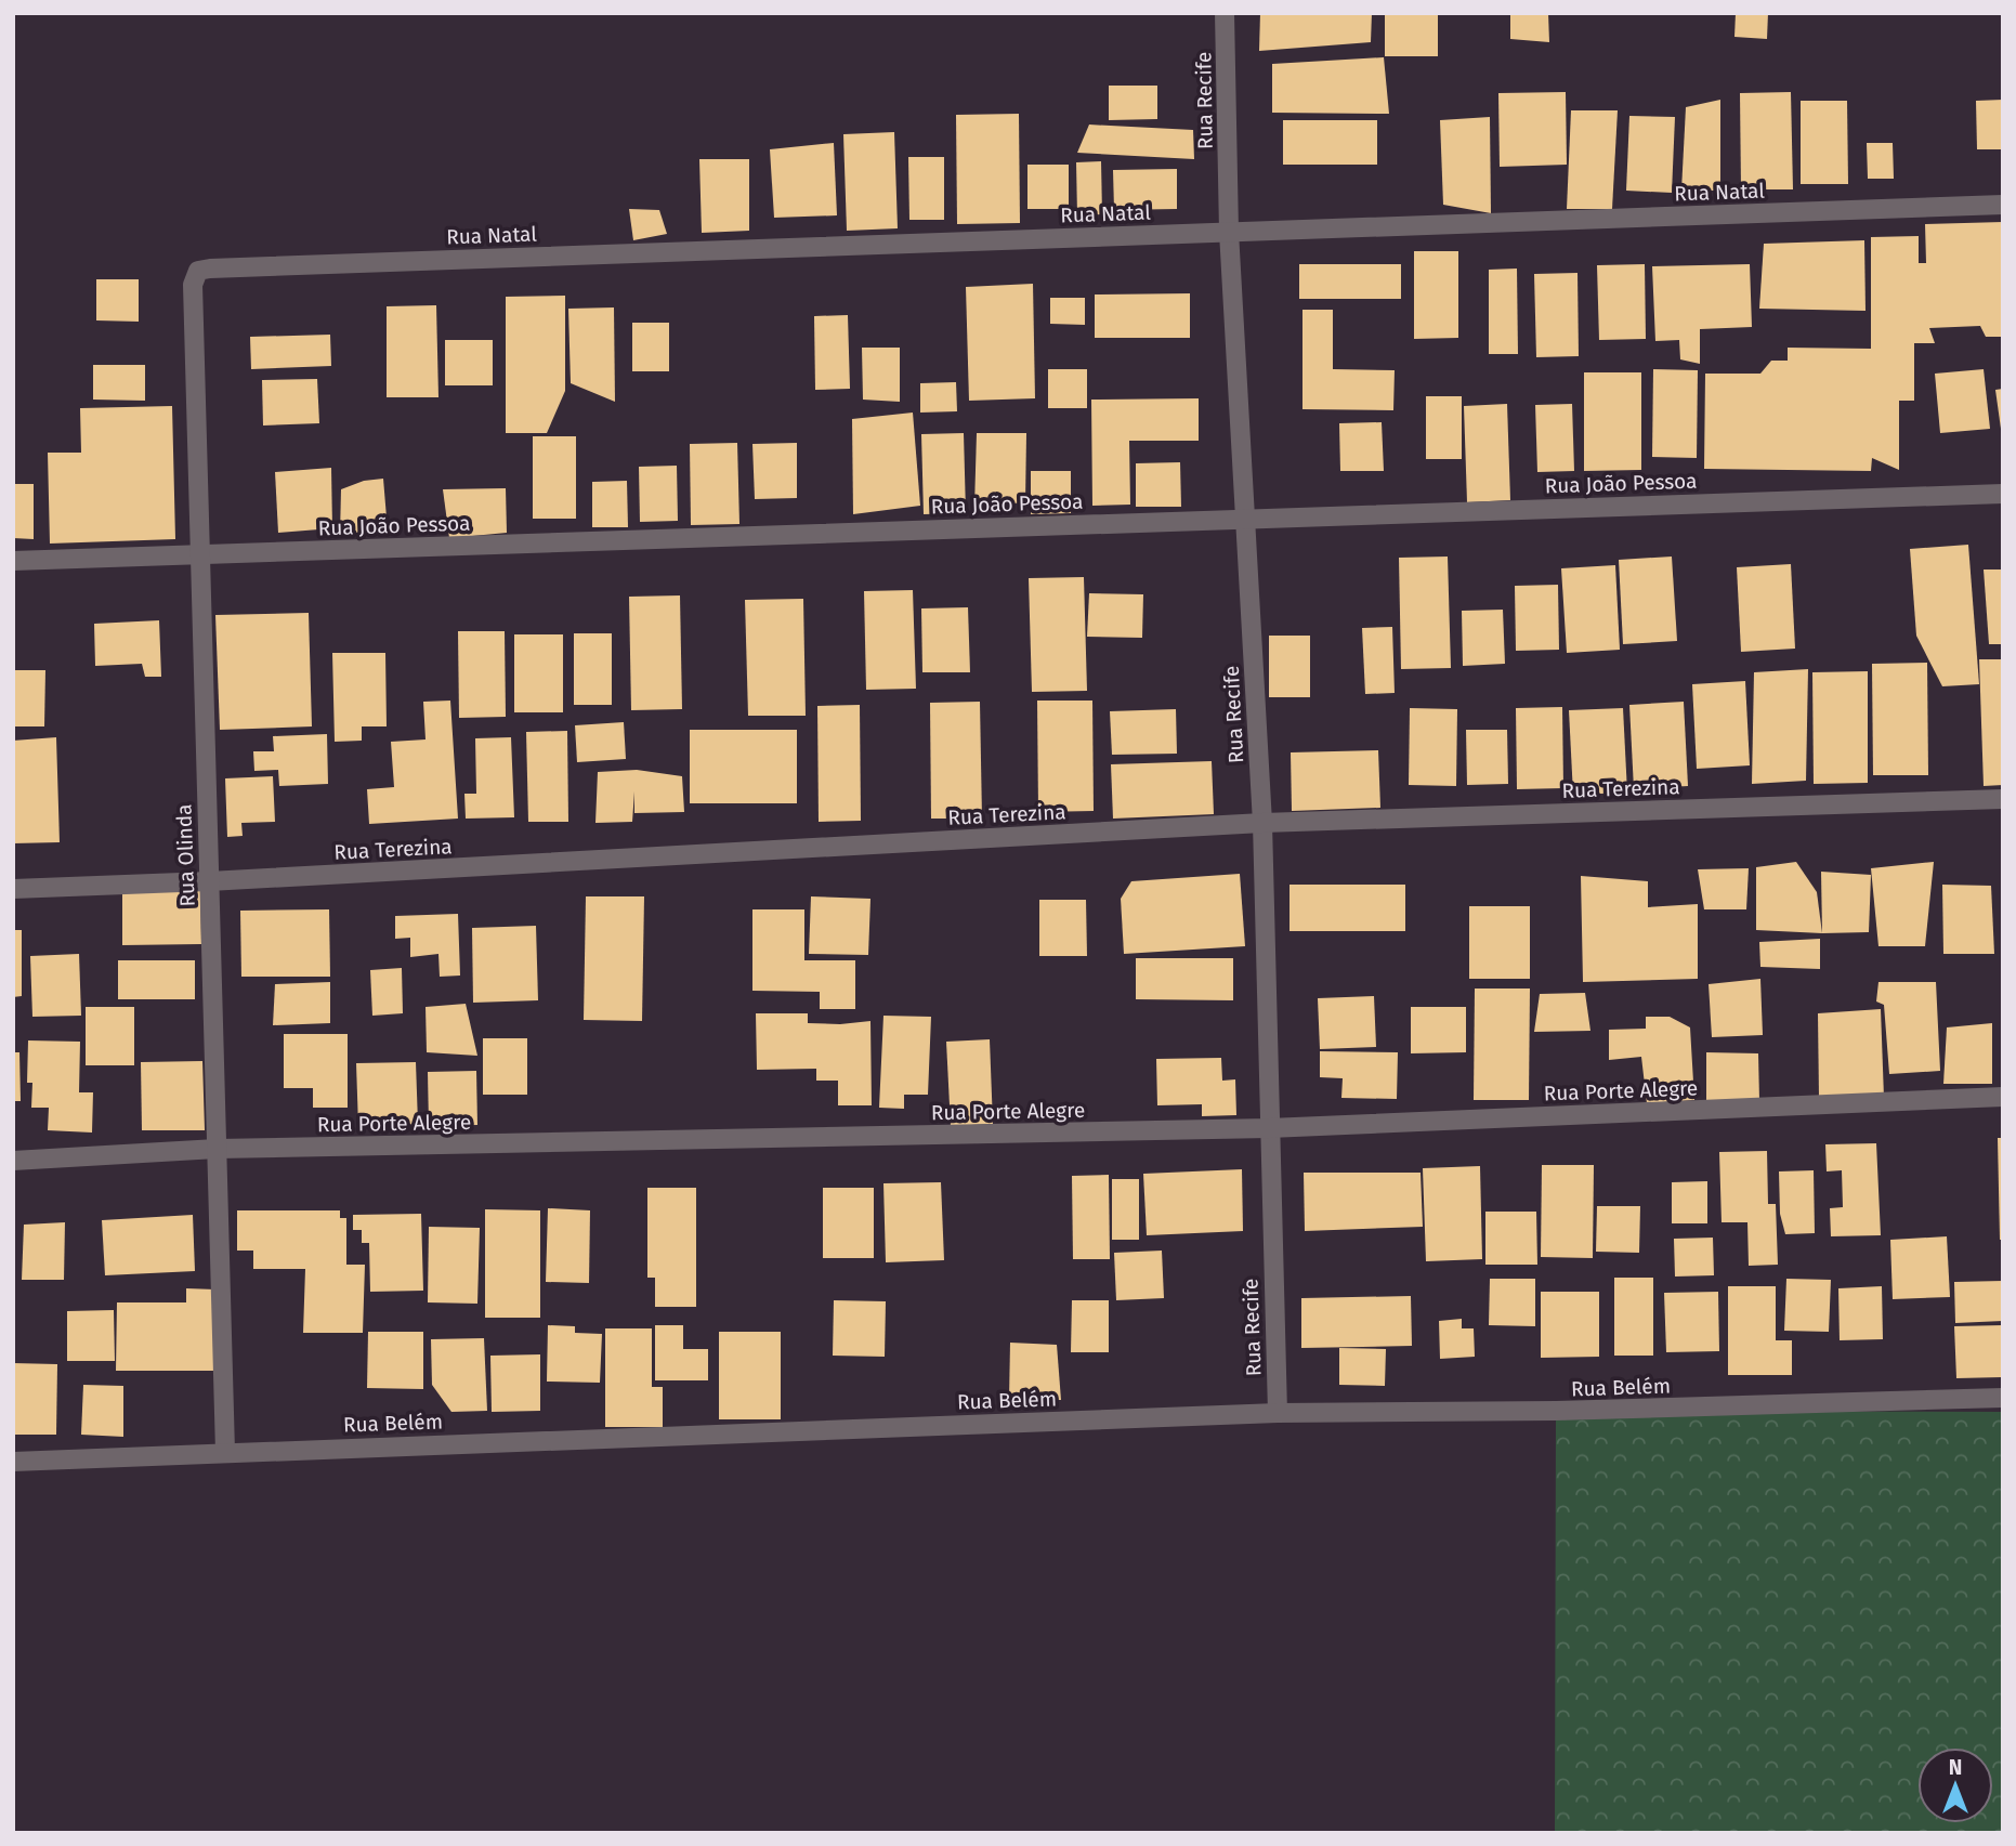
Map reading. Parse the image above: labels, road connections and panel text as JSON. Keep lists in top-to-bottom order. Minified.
{"streets":{"street":["Rua Recife","Rua Natal","Rua João Pessoa","Rua Terezina","Rua Olinda","Rua Porte Alegre","Rua Belém"]},"crossings":[["Rua Recife","Rua Natal"],["Rua Recife","Rua João Pessoa"],["Rua Recife","Rua Terezina"],["Rua Recife","Rua Porte Alegre"],["Rua Recife","Rua Belém"],["Rua Natal","Rua Olinda"],["Rua João Pessoa","Rua Olinda"],["Rua Terezina","Rua Olinda"],["Rua Olinda","Rua Porte Alegre"],["Rua Olinda","Rua Belém"]],"north":"top"}
